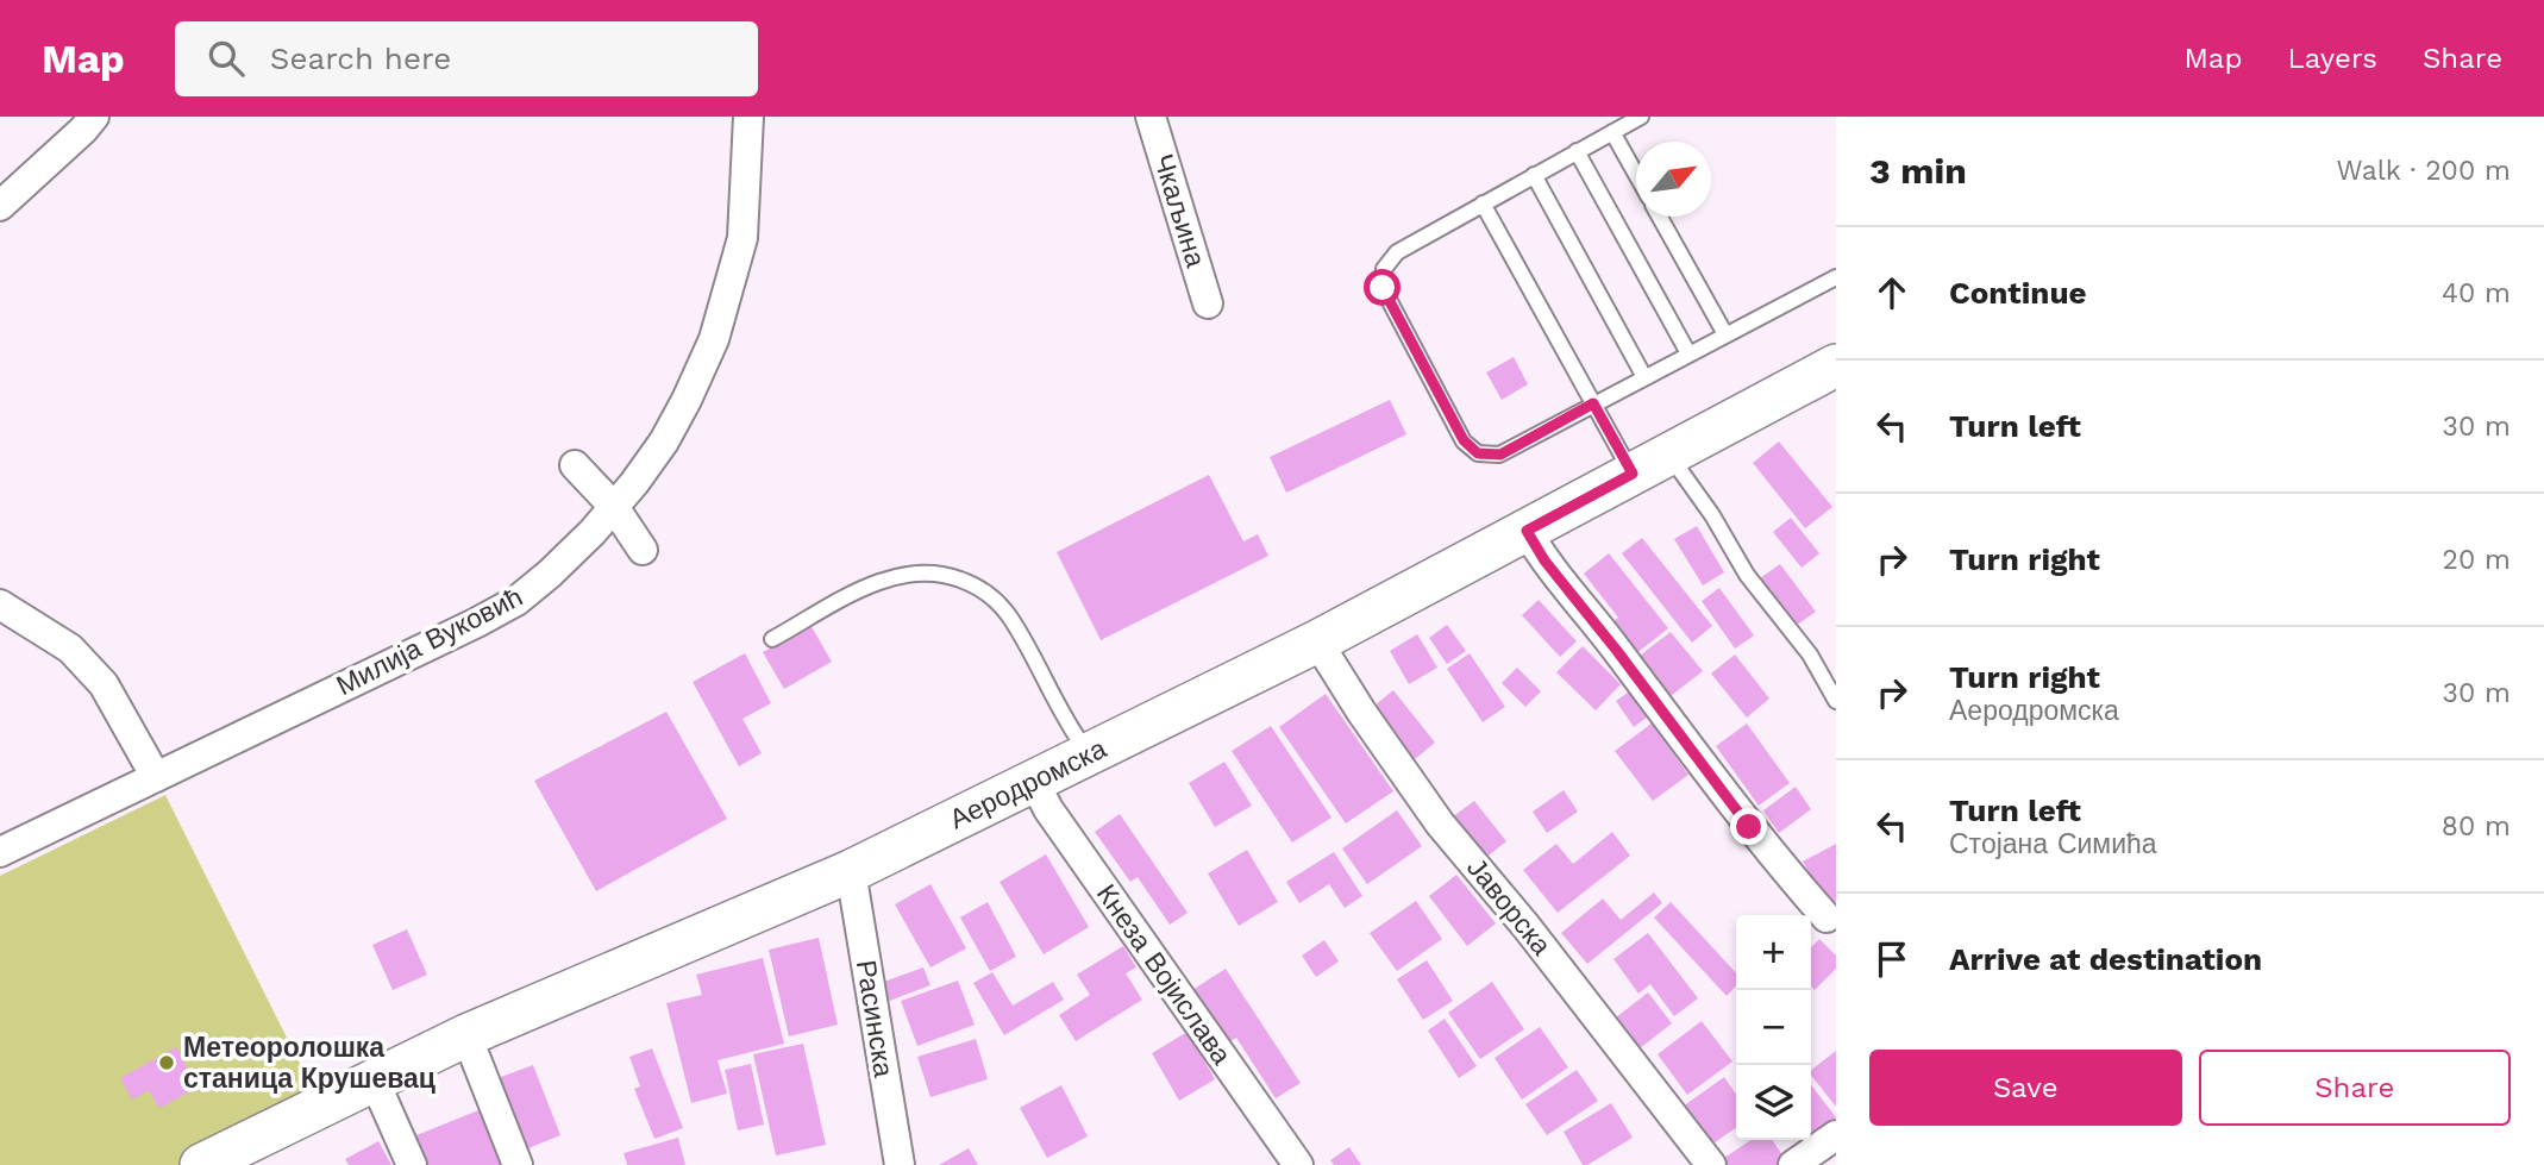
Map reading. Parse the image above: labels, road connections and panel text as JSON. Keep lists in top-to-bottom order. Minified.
{"streets":{"street":["Чкаљина","Милија Вуковић","Аеродромска","Јаворска","Кнеза Војислава","Расинска"]},"crossings":[["Аеродромска","Јаворска"],["Аеродромска","Кнеза Војислава"],["Аеродромска","Расинска"]],"places":["Метеоролошка станица Крушевац"],"north":"top right","page":{"header":"Map","search":"Search here","nav":["Map","Layers","Share"],"heading":["3 min","Walk · 200 m"],"list":[["Continue","40 m"],["Turn left","30 m"],["Turn right","20 m"],["Turn right","Аеродромска","30 m"],["Turn left","Стојана Симића","80 m"],"Arrive at destination"],"map_buttons":["+","−"],"buttons":["Save","Share"]}}
